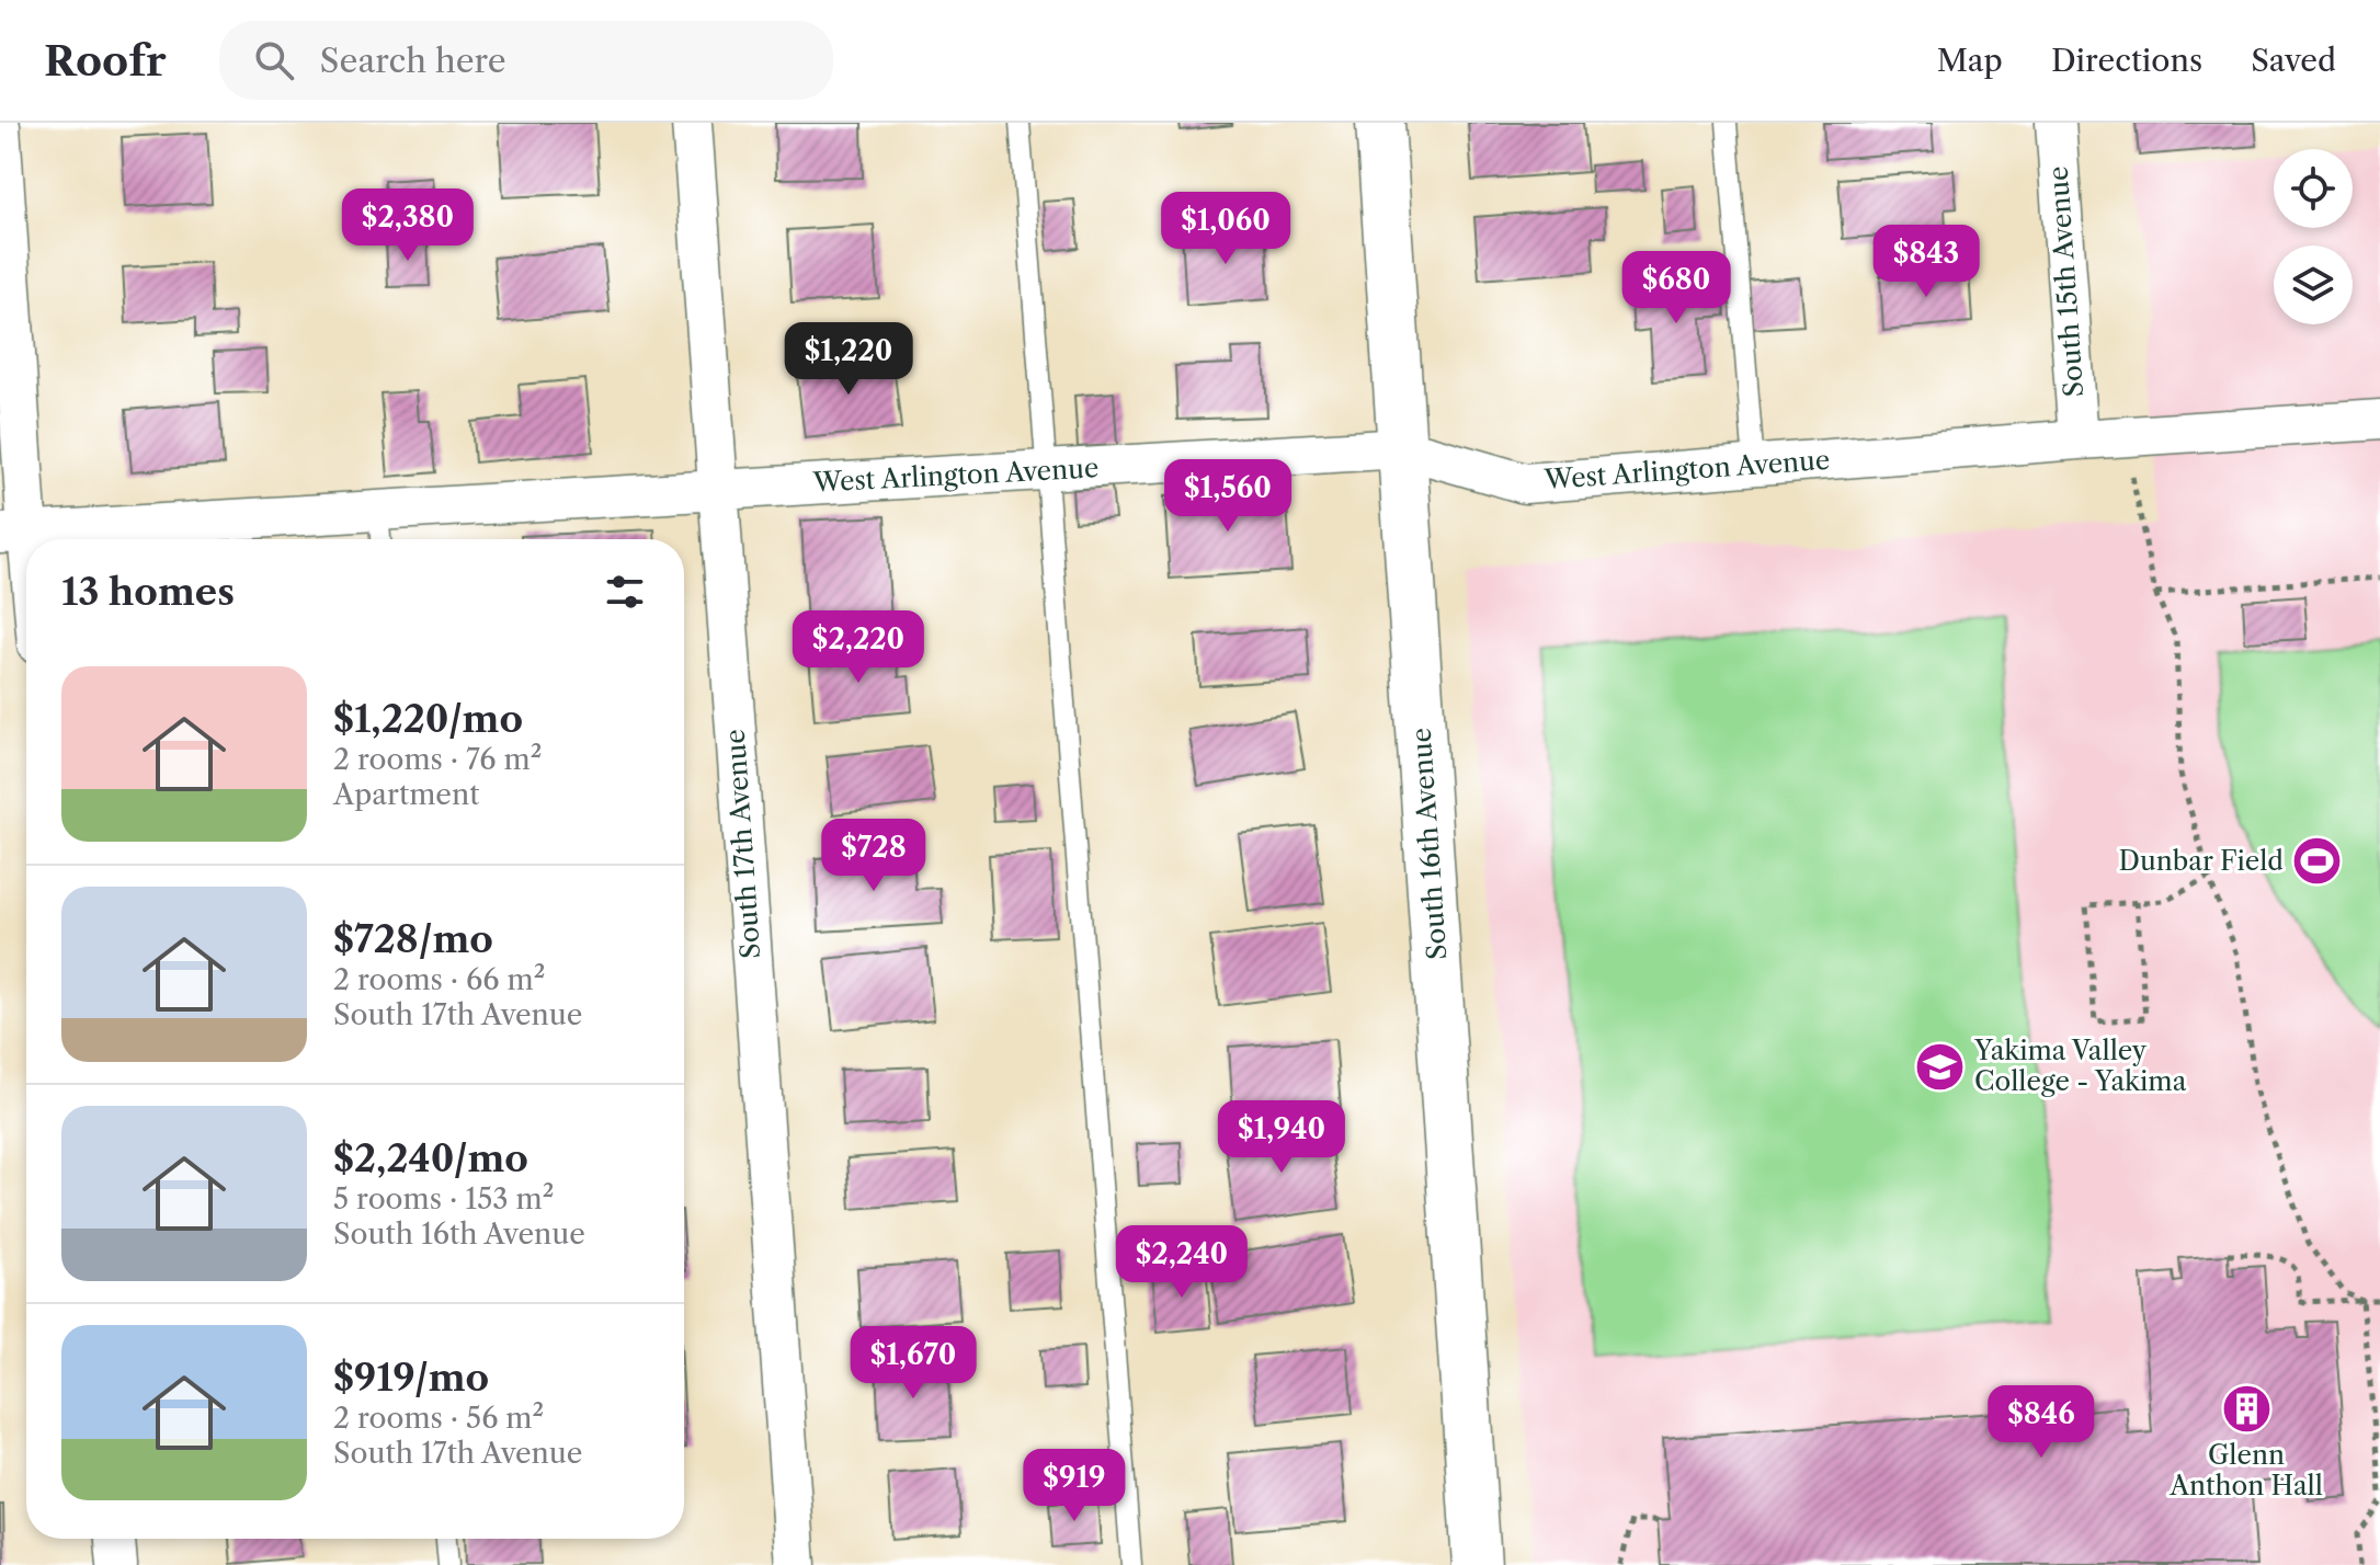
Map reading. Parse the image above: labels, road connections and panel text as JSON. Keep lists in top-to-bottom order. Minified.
{"streets":{"main road":["South 16th Avenue"],"street":["South 15th Avenue","West Arlington Avenue","South 17th Avenue"]},"crossings":[["South 15th Avenue","West Arlington Avenue"],["West Arlington Avenue","South 17th Avenue"],["West Arlington Avenue","South 16th Avenue"]],"places":{"sports":["Dunbar Field"],"school or university":["Yakima Valley College - Yakima"],"building":["Glenn Anthon Hall"]},"page":{"header":"Roofr","search":"Search here","nav":["Map","Directions","Saved"],"price":["$2,380","$1,060","$843","$680","$1,220","$1,560","$2,220","$728","$1,940","$2,240","$1,670","$846","$919"],"heading":"13 homes","list":[{"name":"$1,220/mo","note":"2 rooms · 76 m² · Apartment"},{"name":"$728/mo","note":"2 rooms · 66 m² · South 17th Avenue"},{"name":"$2,240/mo","note":"5 rooms · 153 m² · South 16th Avenue"},{"name":"$919/mo","note":"2 rooms · 56 m² · South 17th Avenue"}]}}
